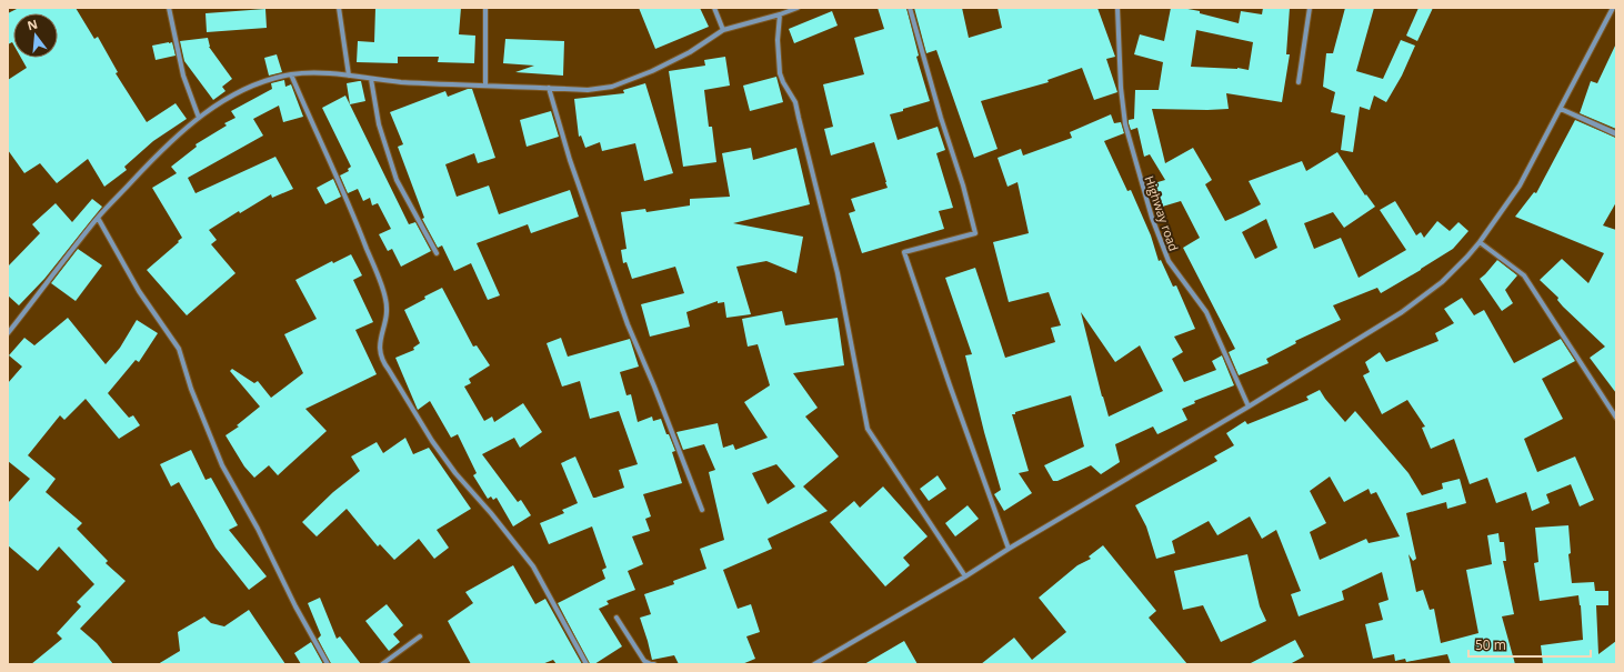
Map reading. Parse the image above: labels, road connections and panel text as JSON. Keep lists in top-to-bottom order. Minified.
{"streets":{"street":["Highway road"]},"scale_bar":"50 m","north":"top"}
